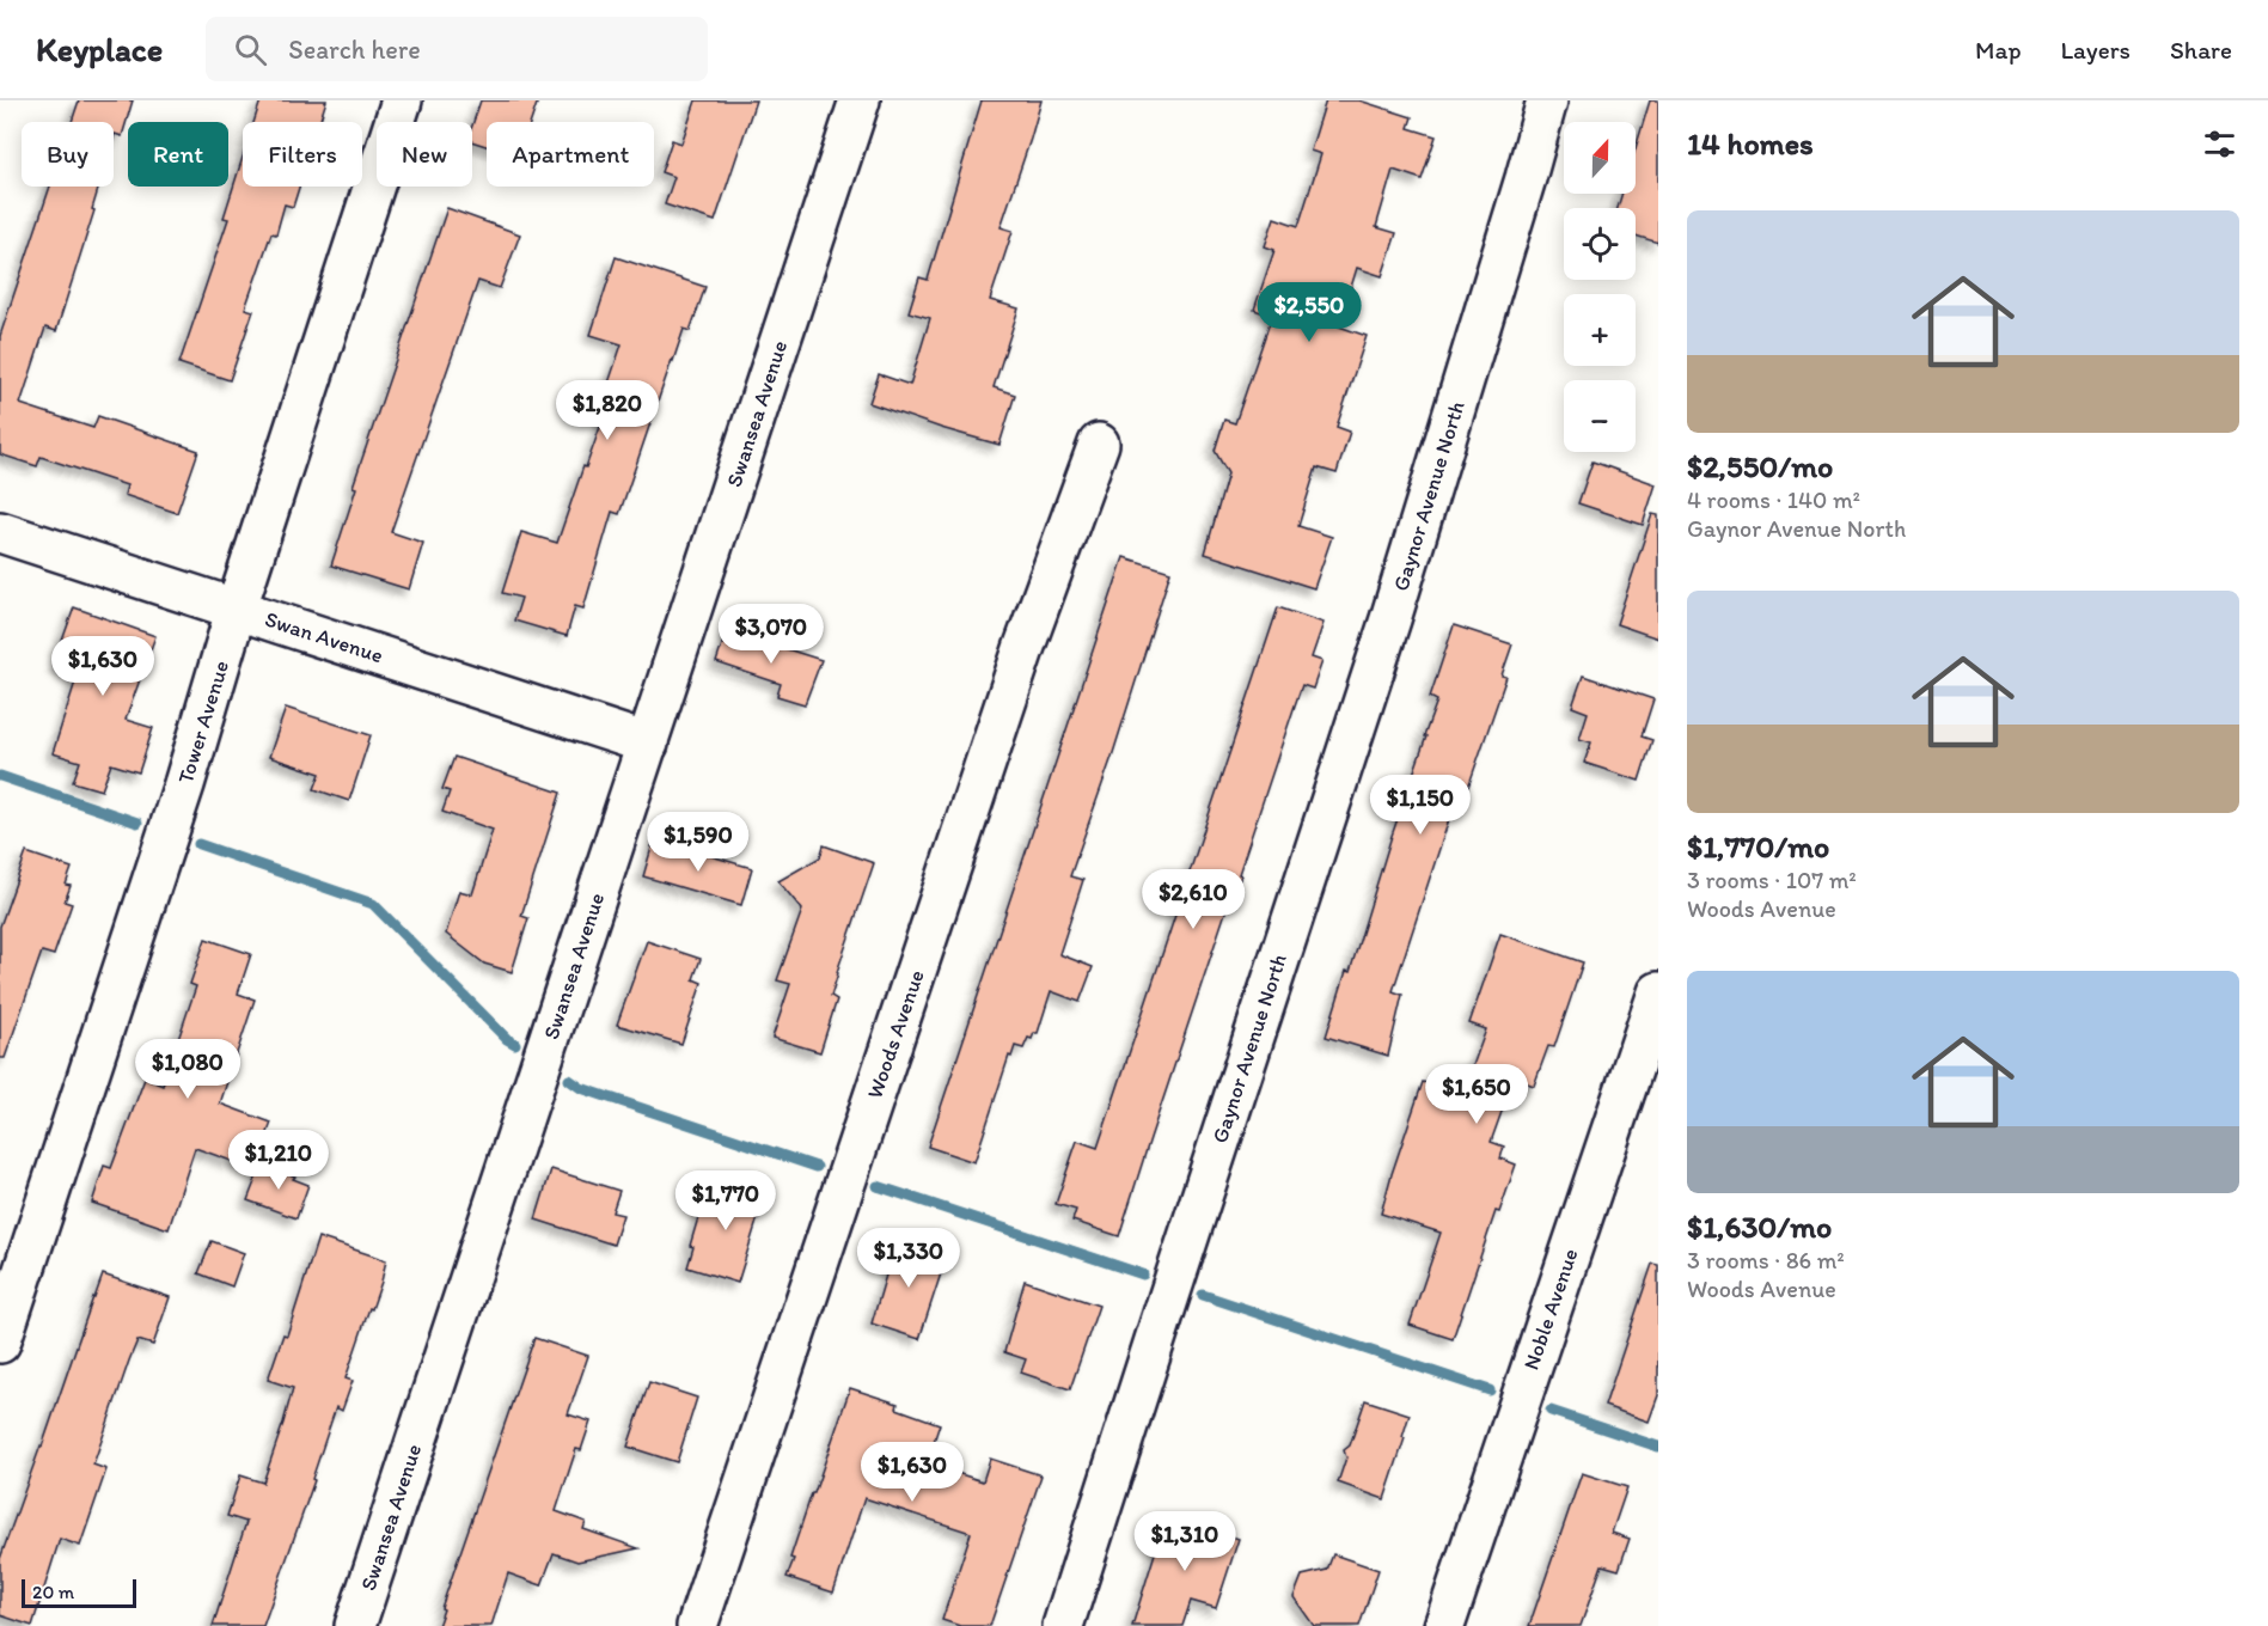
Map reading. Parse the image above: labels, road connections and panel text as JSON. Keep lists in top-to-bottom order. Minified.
{"streets":{"street":["Swansea Avenue","Gaynor Avenue North","Swan Avenue","Tower Avenue","Woods Avenue","Noble Avenue"]},"crossings":[["Swansea Avenue","Swan Avenue"],["Swan Avenue","Tower Avenue"]],"scale_bar":"20 m","north":"top","page":{"header":"Keyplace","search":"Search here","nav":["Map","Layers","Share"],"heading":"14 homes","map_buttons":["+","−"],"chip":["Buy","Rent","Filters","New","Apartment"],"list":[{"name":"$2,550/mo","note":"4 rooms · 140 m² · Gaynor Avenue North"},{"name":"$1,770/mo","note":"3 rooms · 107 m² · Woods Avenue"},{"name":"$1,630/mo","note":"3 rooms · 86 m² · Woods Avenue"}],"price":["$2,550","$1,820","$3,070","$1,630","$1,150","$1,590","$2,610","$1,080","$1,650","$1,210","$1,770","$1,330","$1,630","$1,310"],"scale":"20 m"}}
